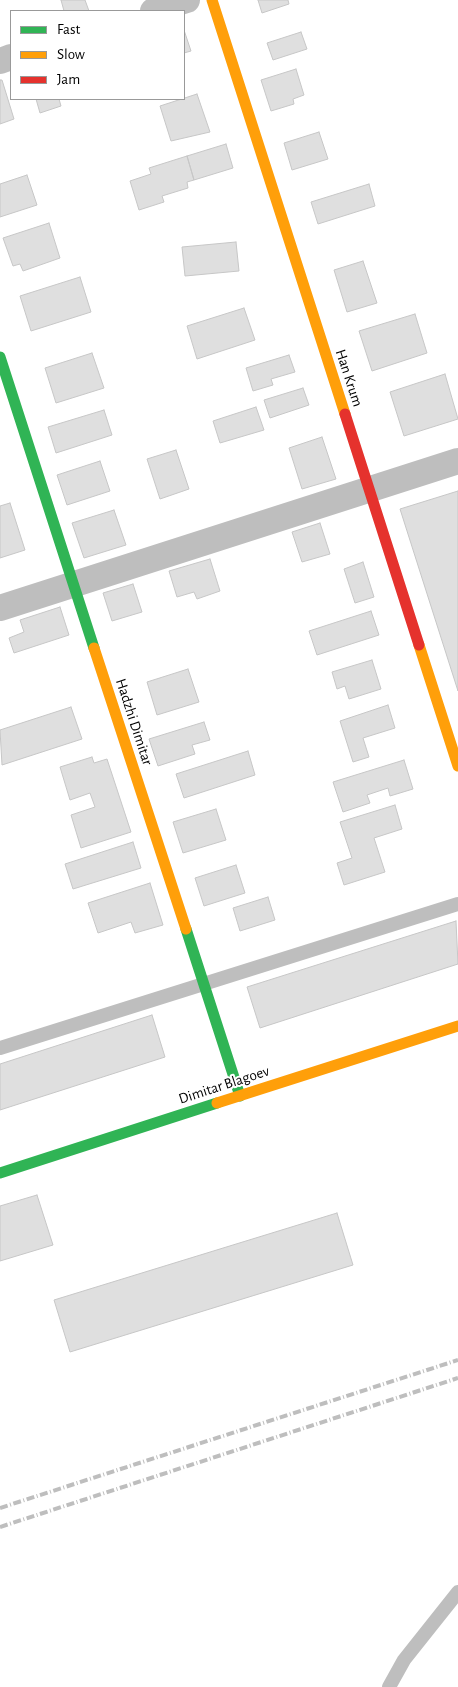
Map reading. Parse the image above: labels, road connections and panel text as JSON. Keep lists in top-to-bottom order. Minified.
{"streets":{"street":["Han Krum","Hadzhi Dimitar","Dimitar Blagoev"]},"crossings":[["Hadzhi Dimitar","Dimitar Blagoev"]],"legend":["Fast","Slow","Jam"]}
